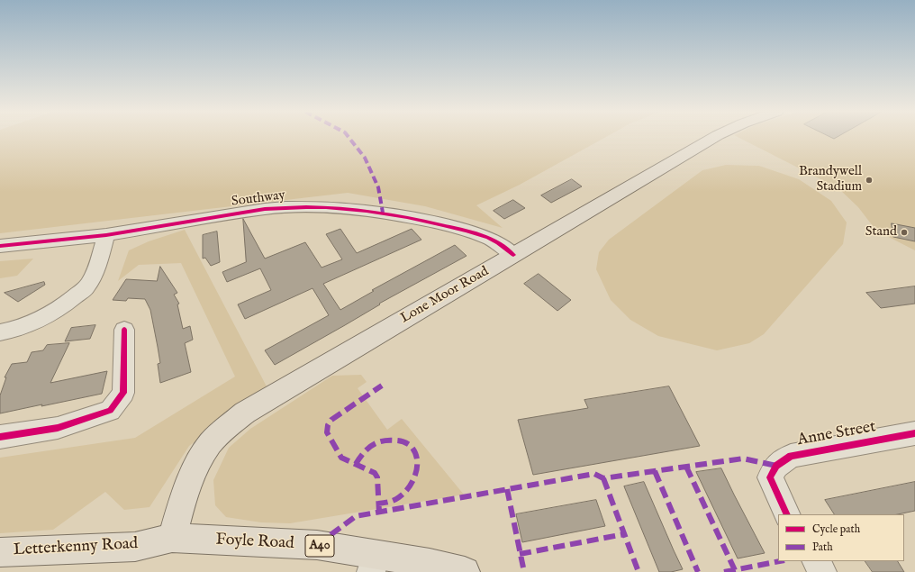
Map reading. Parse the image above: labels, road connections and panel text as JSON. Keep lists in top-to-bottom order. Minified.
{"streets":{"main road":["Lone Moor Road","Foyle Road","A40","Letterkenny Road"],"street":["Southway","Anne Street"]},"crossings":[["Southway","Lone Moor Road"],["Lone Moor Road","Foyle Road"],["Lone Moor Road","Letterkenny Road"],["Foyle Road","Letterkenny Road"]],"places":["Brandywell Stadium","Stand"],"legend":["Cycle path","Path"]}
